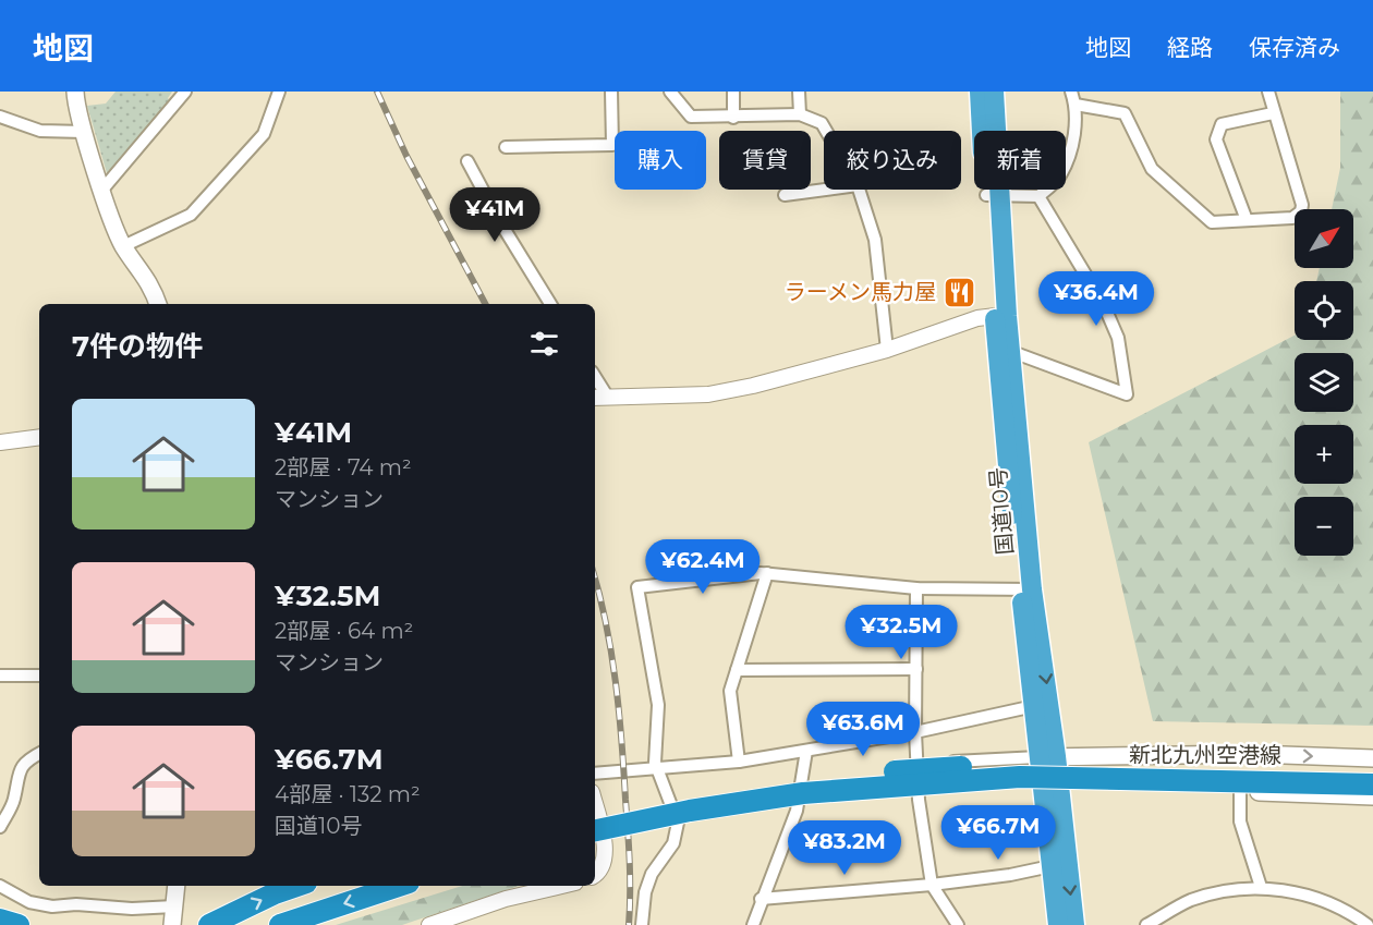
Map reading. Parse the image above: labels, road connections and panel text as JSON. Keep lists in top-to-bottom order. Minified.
{"streets":{"highway":["国道10号"],"main road":["新北九州空港線"]},"crossings":[["国道10号","新北九州空港線"]],"places":{"restaurant":["ラーメン馬力屋"]},"north":"top right","page":{"header":"地図","nav":["地図","経路","保存済み"],"chip":["購入","賃貸","絞り込み","新着"],"price":["¥41M","¥36.4M","¥62.4M","¥32.5M","¥63.6M","¥66.7M","¥83.2M"],"map_buttons":["+","−"],"heading":"7件の物件","list":[{"name":"¥41M","note":"2部屋 · 74 m² · マンション"},{"name":"¥32.5M","note":"2部屋 · 64 m² · マンション"},{"name":"¥66.7M","note":"4部屋 · 132 m² · 国道10号"}]}}
